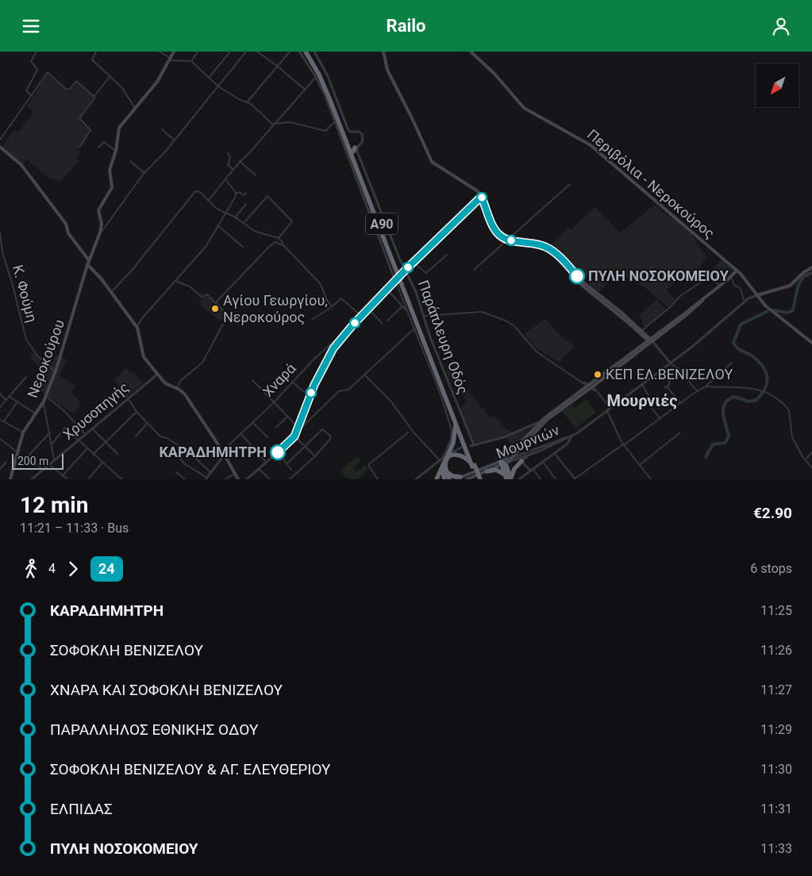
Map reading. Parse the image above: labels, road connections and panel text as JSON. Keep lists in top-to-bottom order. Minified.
{"streets":{"highway":["Α90"],"main road":["Περιβόλια - Νεροκούρος","Νεροκούρου","Μουρνιών"],"street":["Κ. Φούμη","Παράπλευρη Οδός","Χναρά","Χρυσοπηγής"]},"crossings":[["Κ. Φούμη","Νεροκούρου"],["Παράπλευρη Οδός","Χναρά"]],"districts":["Μουρνιές"],"places":["ΠΥΛΗ ΝΟΣΟΚΟΜΕΙΟΥ","Αγίου Γεωργίου, Νεροκούρος","ΚΕΠ ΕΛ.ΒΕΝΙΖΕΛΟΥ","ΚΑΡΑΔΗΜΗΤΡΗ"],"lines":["bus line 24"],"scale_bar":"200 m","north":"bottom left","page":{"header":"Railo","scale":"200 m","heading":["12 min","11:21 – 11:33 · Bus","€2.90"],"legs":["4","24","6 stops"],"list":[{"name":"ΚΑΡΑΔΗΜΗΤΡΗ","value":"11:25"},{"name":"ΣΟΦΟΚΛΗ ΒΕΝΙΖΕΛΟΥ","value":"11:26"},{"name":"ΧΝΑΡΑ ΚΑΙ ΣΟΦΟΚΛΗ ΒΕΝΙΖΕΛΟΥ","value":"11:27"},{"name":"ΠΑΡΑΛΛΗΛΟΣ ΕΘΝΙΚΗΣ ΟΔΟΥ","value":"11:29"},{"name":"ΣΟΦΟΚΛΗ ΒΕΝΙΖΕΛΟΥ & ΑΓ. ΕΛΕΥΘΕΡΙΟΥ","value":"11:30"},{"name":"ΕΛΠΙΔΑΣ","value":"11:31"},{"name":"ΠΥΛΗ ΝΟΣΟΚΟΜΕΙΟΥ","value":"11:33"}]}}
